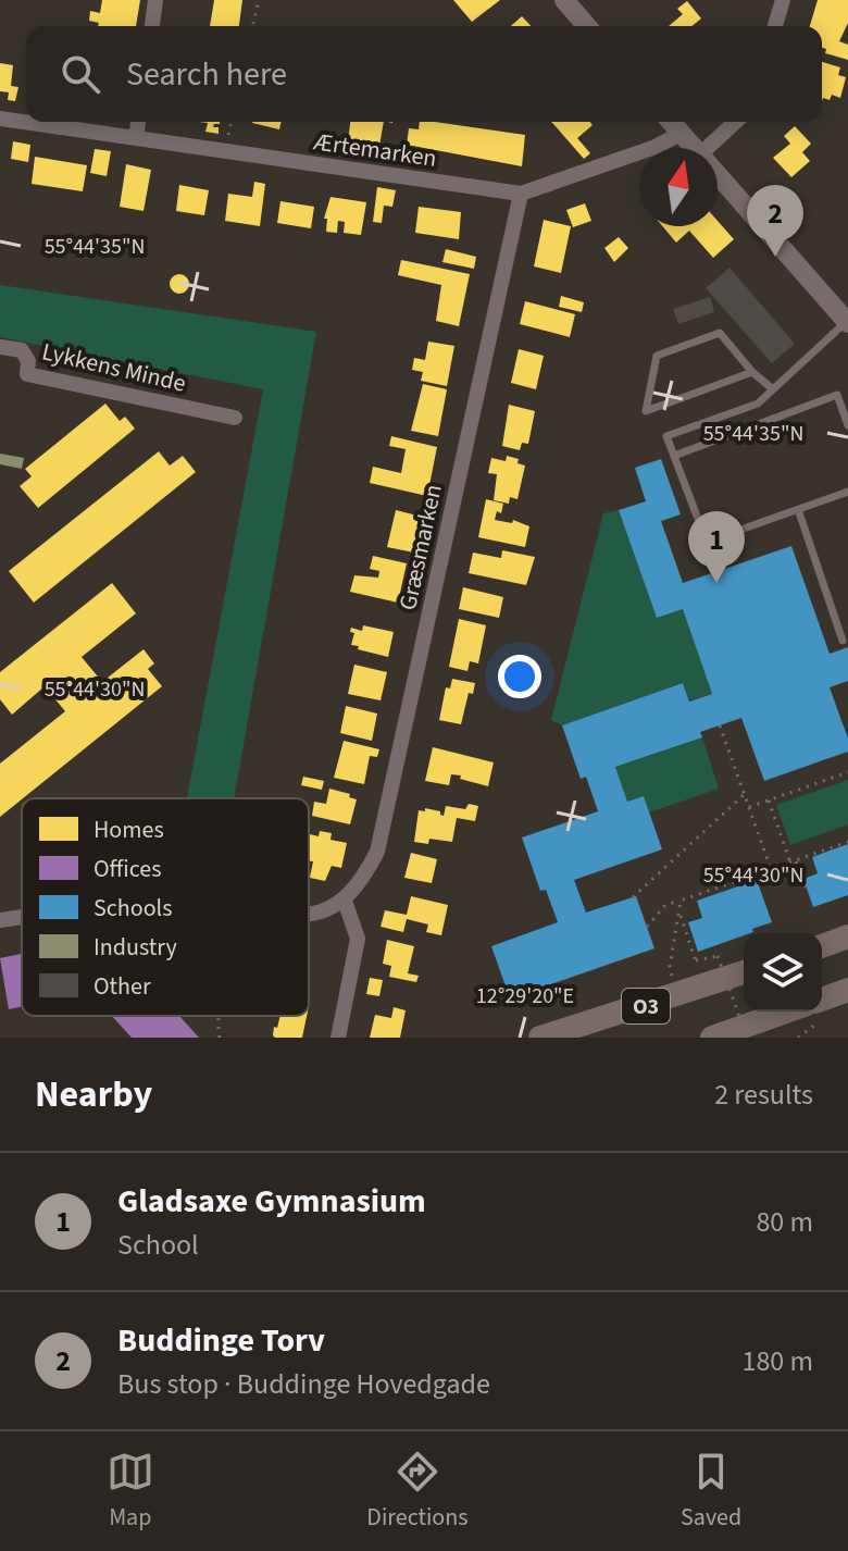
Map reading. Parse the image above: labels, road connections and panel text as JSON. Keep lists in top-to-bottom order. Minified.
{"streets":{"main road":["O3"],"street":["Ærtemarken","Lykkens Minde","Græsmarken"]},"crossings":[["Ærtemarken","Græsmarken"]],"legend":["Homes","Offices","Schools","Industry","Other"],"north":"top","page":{"search":"Search here","pins":["2","1"],"heading":["Nearby","2 results"],"list":[{"mark":"1","name":"Gladsaxe Gymnasium","note":"School","value":"80 m"},{"mark":"2","name":"Buddinge Torv","note":"Bus stop · Buddinge Hovedgade","value":"180 m"}],"nav":["Map","Directions","Saved"]},"coordinates":["55°44'35\"N","55°44'30\"N","12°29'20\"E"]}
